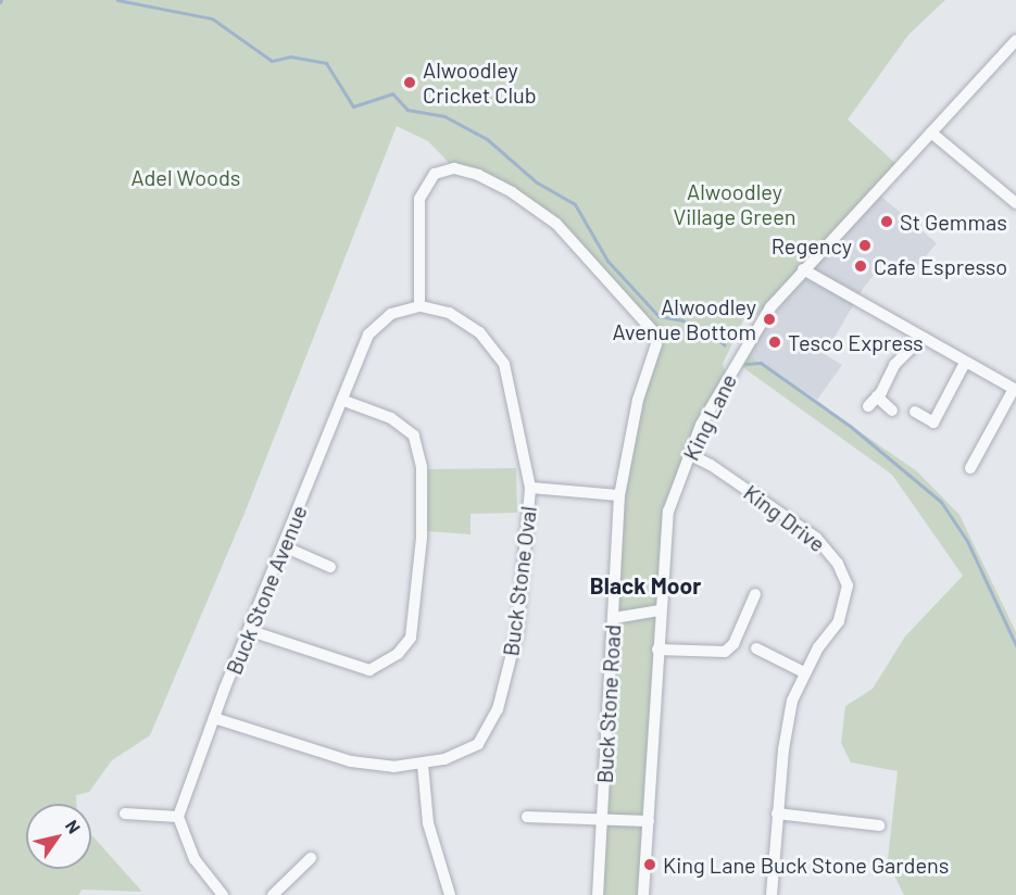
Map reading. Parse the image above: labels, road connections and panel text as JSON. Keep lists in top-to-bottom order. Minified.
{"streets":{"street":["King Lane","King Drive","Buck Stone Oval","Buck Stone Avenue","Buck Stone Road"]},"crossings":[["King Lane","King Drive"],["Buck Stone Oval","Buck Stone Avenue"],["Buck Stone Oval","Buck Stone Road"],["Buck Stone Avenue","Buck Stone Road"]],"districts":["Black Moor"],"parks":["Adel Woods","Alwoodley Village Green"],"places":["Alwoodley Cricket Club","St Gemmas","Regency","Cafe Espresso","Alwoodley Avenue Bottom","Tesco Express","King Lane Buck Stone Gardens"],"north":"top right"}
